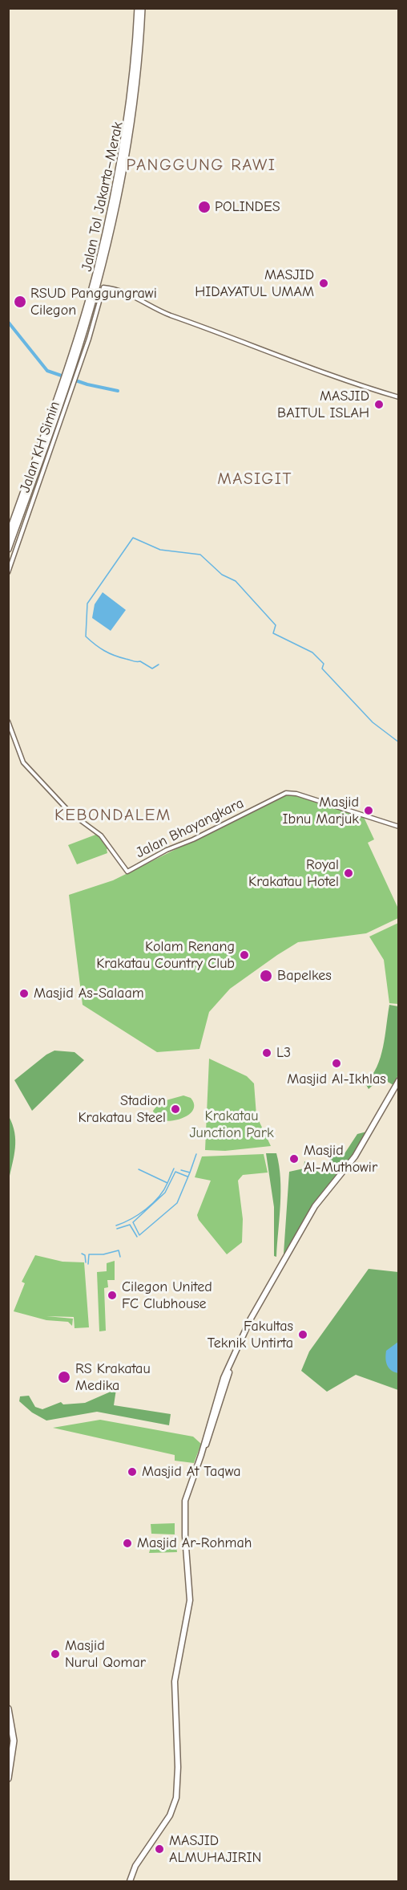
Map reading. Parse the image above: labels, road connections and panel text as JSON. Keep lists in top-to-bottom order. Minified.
{"streets":{"highway":["Jalan Tol Jakarta–Merak"],"street":["Jalan KH Simin","Jalan Bhayangkara"]},"crossings":[["Jalan Tol Jakarta–Merak","Jalan KH Simin"]],"districts":["PANGGUNG RAWI","MASIGIT","KEBONDALEM"],"parks":["Krakatau Junction Park"],"places":["POLINDES","MASJID HIDAYATUL UMAM","RSUD Panggungrawi Cilegon","MASJID BAITUL ISLAH","Masjid Ibnu Marjuk","Royal Krakatau Hotel","Kolam Renang Krakatau Country Club","Bapelkes","Masjid As-Salaam","L3","Masjid Al-Ikhlas","Stadion Krakatau Steel","Masjid Al-Muthowir","Cilegon United FC Clubhouse","Fakultas Teknik Untirta","RS Krakatau Medika","Masjid At Taqwa","Masjid Ar-Rohmah","Masjid Nurul Qomar","MASJID ALMUHAJIRIN"]}
